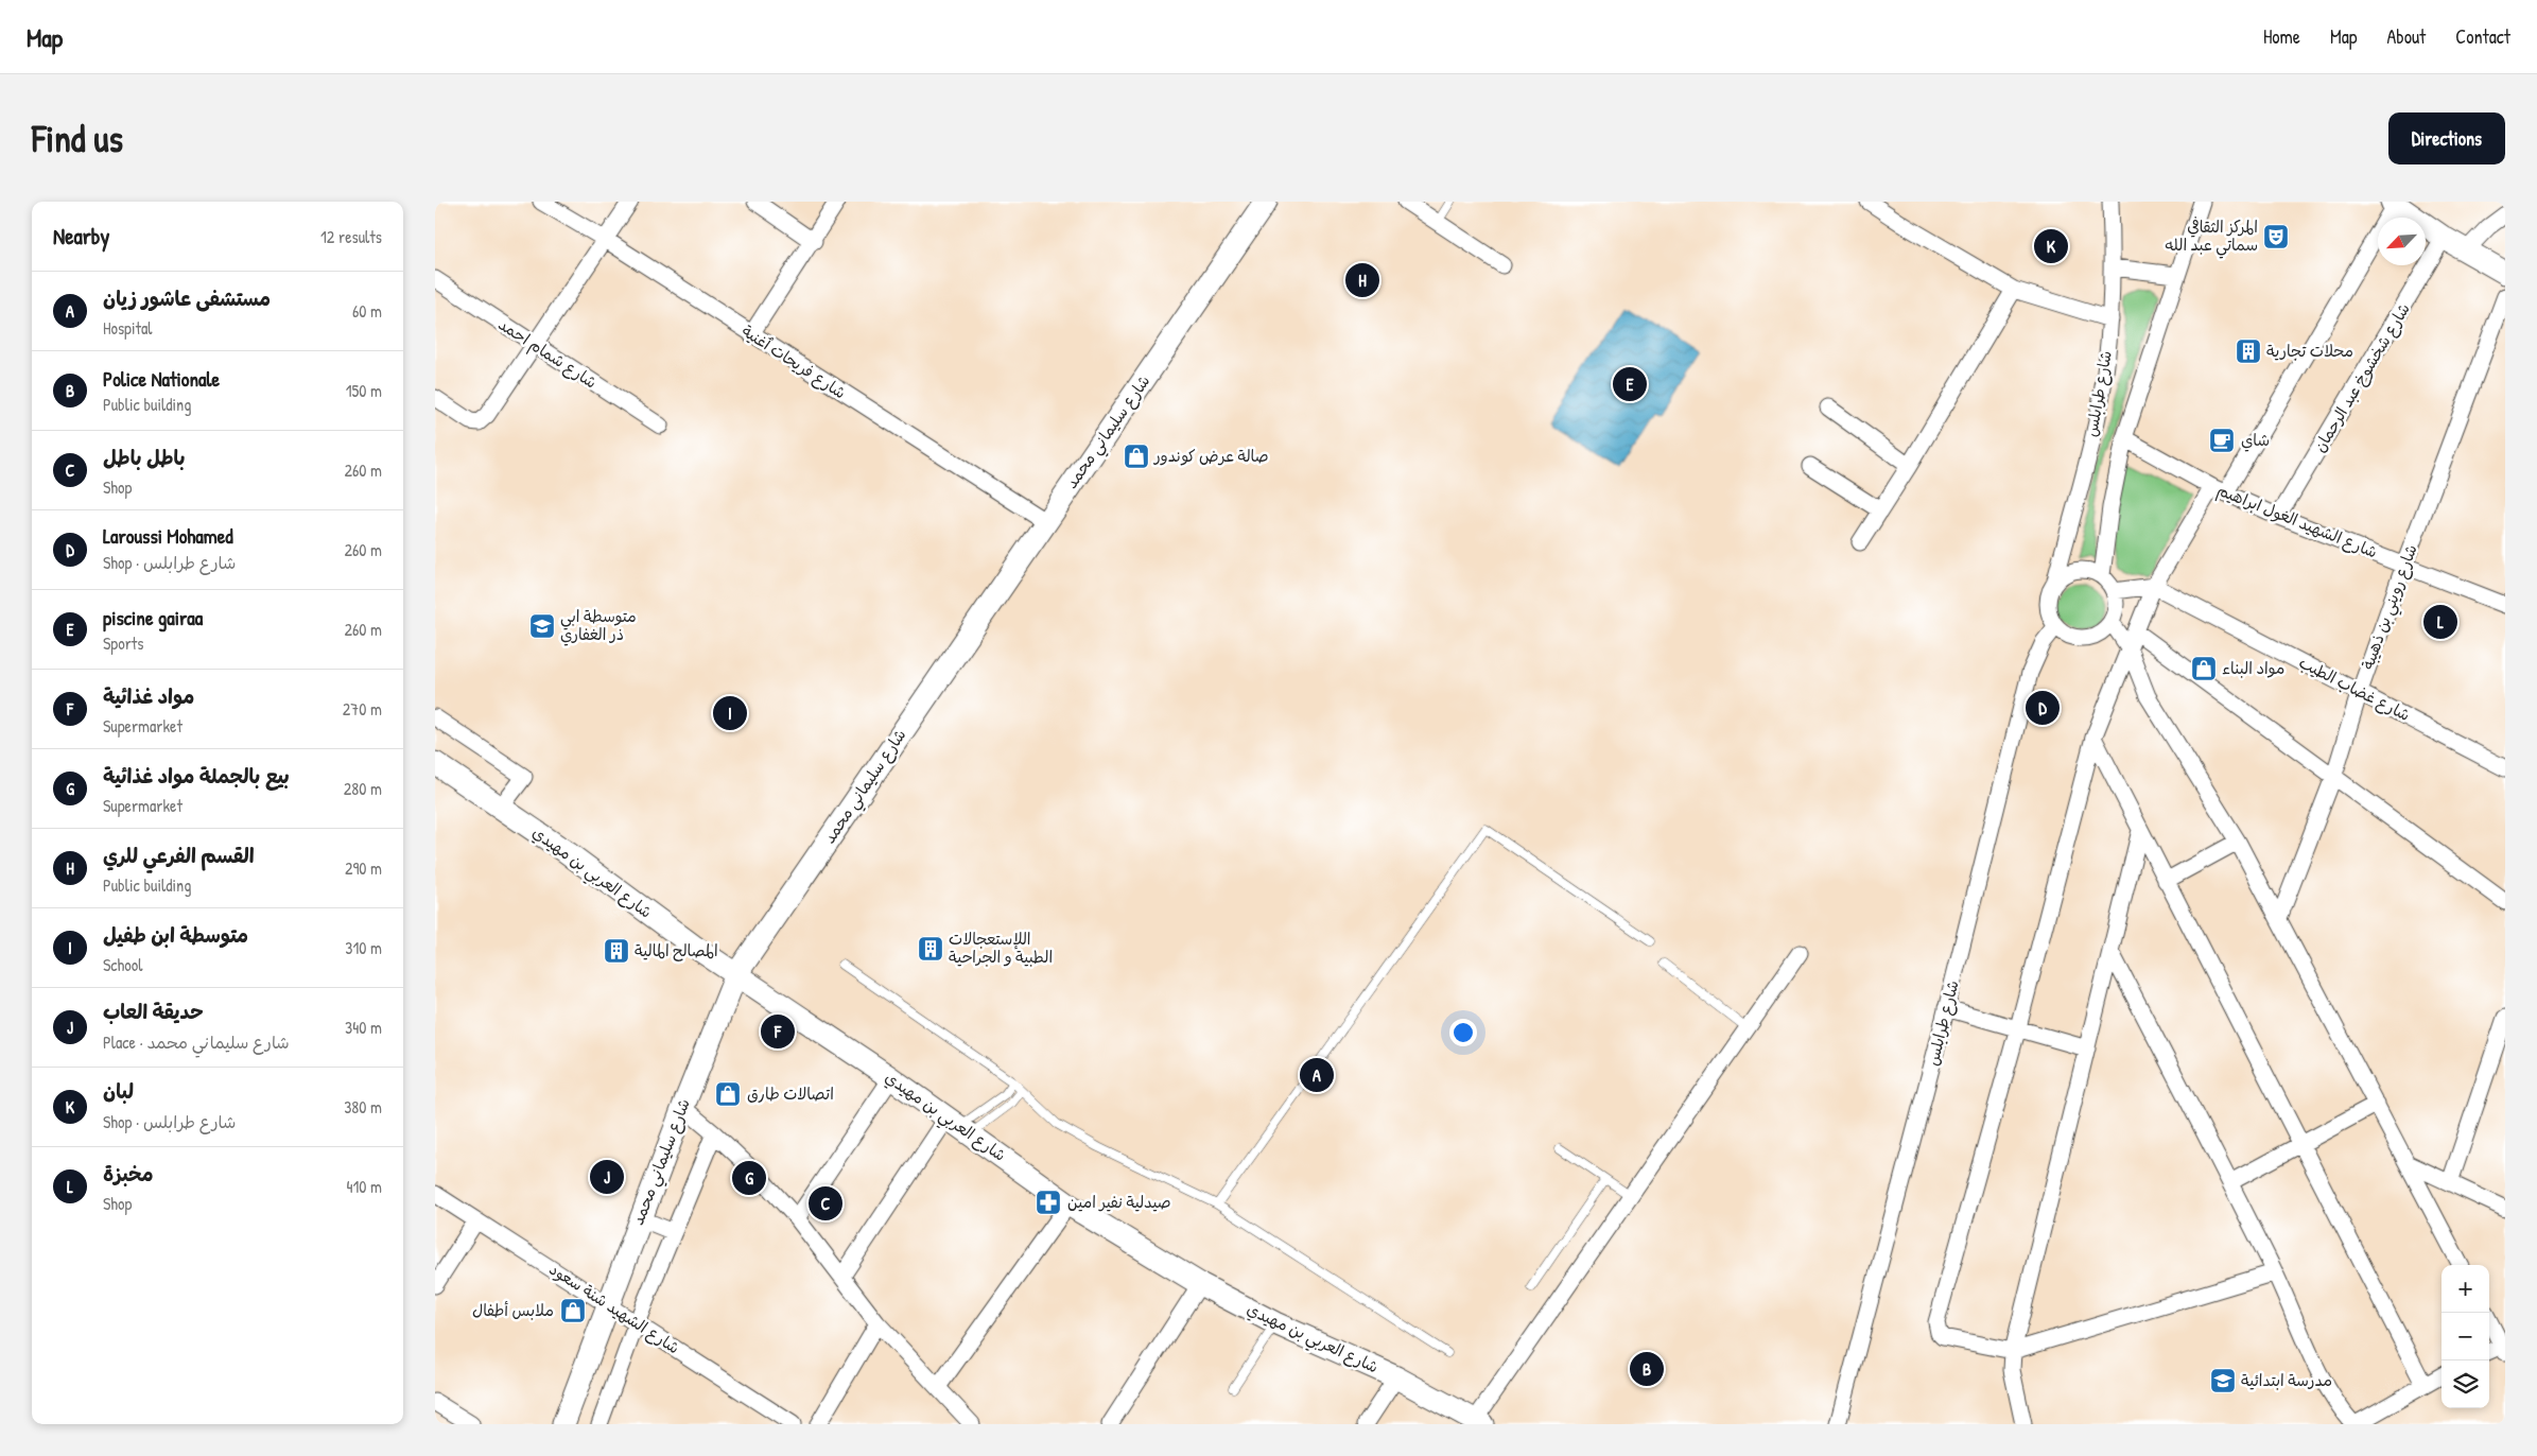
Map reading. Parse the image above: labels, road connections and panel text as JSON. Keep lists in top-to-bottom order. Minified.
{"streets":{"street":["شارع شمام احمد","شارع فريحات ٱغنية","شارع شخشوخ عبد الرحمان","شارع طرابلس","شارع سليماني محمد","شارع الشهيد الغول ابراهيم","شارع رويني بن ذهيبة","شارع غضاب الطيب","شارع العربي بن مهيدي","شارع الشهيد شنة سعود"]},"crossings":[["شارع فريحات ٱغنية","شارع سليماني محمد"],["شارع شخشوخ عبد الرحمان","شارع الشهيد الغول ابراهيم"],["شارع سليماني محمد","شارع العربي بن مهيدي"],["شارع سليماني محمد","شارع الشهيد شنة سعود"],["شارع الشهيد الغول ابراهيم","شارع رويني بن ذهيبة"],["شارع رويني بن ذهيبة","شارع غضاب الطيب"]],"places":{"theatre":["المركز الثقافي سماتي عبد الله"],"building":["محلات تجارية","اللإستعجالات الطبية و الجراحية","المصالح المالية"],"cafe":["شاي"],"shop":["صالة عرض كوندور","مواد البناء","اتصالات طارق","ملابس أطفال"],"school or university":["متوسطة ابي ذر الغفاري","مدرسة ابتدائية"],"pharmacy":["صيدلية نفير امين"]},"north":"bottom left","page":{"header":"Map","nav":["Home","Map","About","Contact"],"buttons":"Directions","title":"Find us","heading":["Nearby","12 results"],"pins":["K","H","E","L","D","I","F","A","J","G","C","B"],"list":[{"mark":"A","name":"مستشفى عاشور زيان","note":"Hospital","value":"60 m"},{"mark":"B","name":"Police Nationale","note":"Public building","value":"150 m"},{"mark":"C","name":"باطل باطل","note":"Shop","value":"260 m"},{"mark":"D","name":"Laroussi Mohamed","note":"Shop · شارع طرابلس","value":"260 m"},{"mark":"E","name":"piscine gairaa","note":"Sports","value":"260 m"},{"mark":"F","name":"مواد غذائية","note":"Supermarket","value":"270 m"},{"mark":"G","name":"بيع بالجملة مواد غذائية","note":"Supermarket","value":"280 m"},{"mark":"H","name":"القسم الفرعي للري","note":"Public building","value":"290 m"},{"mark":"I","name":"متوسطة ابن طفيل","note":"School","value":"310 m"},{"mark":"J","name":"حديقة العاب","note":"Place · شارع سليماني محمد","value":"340 m"},{"mark":"K","name":"لبان","note":"Shop · شارع طرابلس","value":"380 m"},{"mark":"L","name":"مخبزة","note":"Shop","value":"410 m"}],"map_buttons":["+","−"]}}
